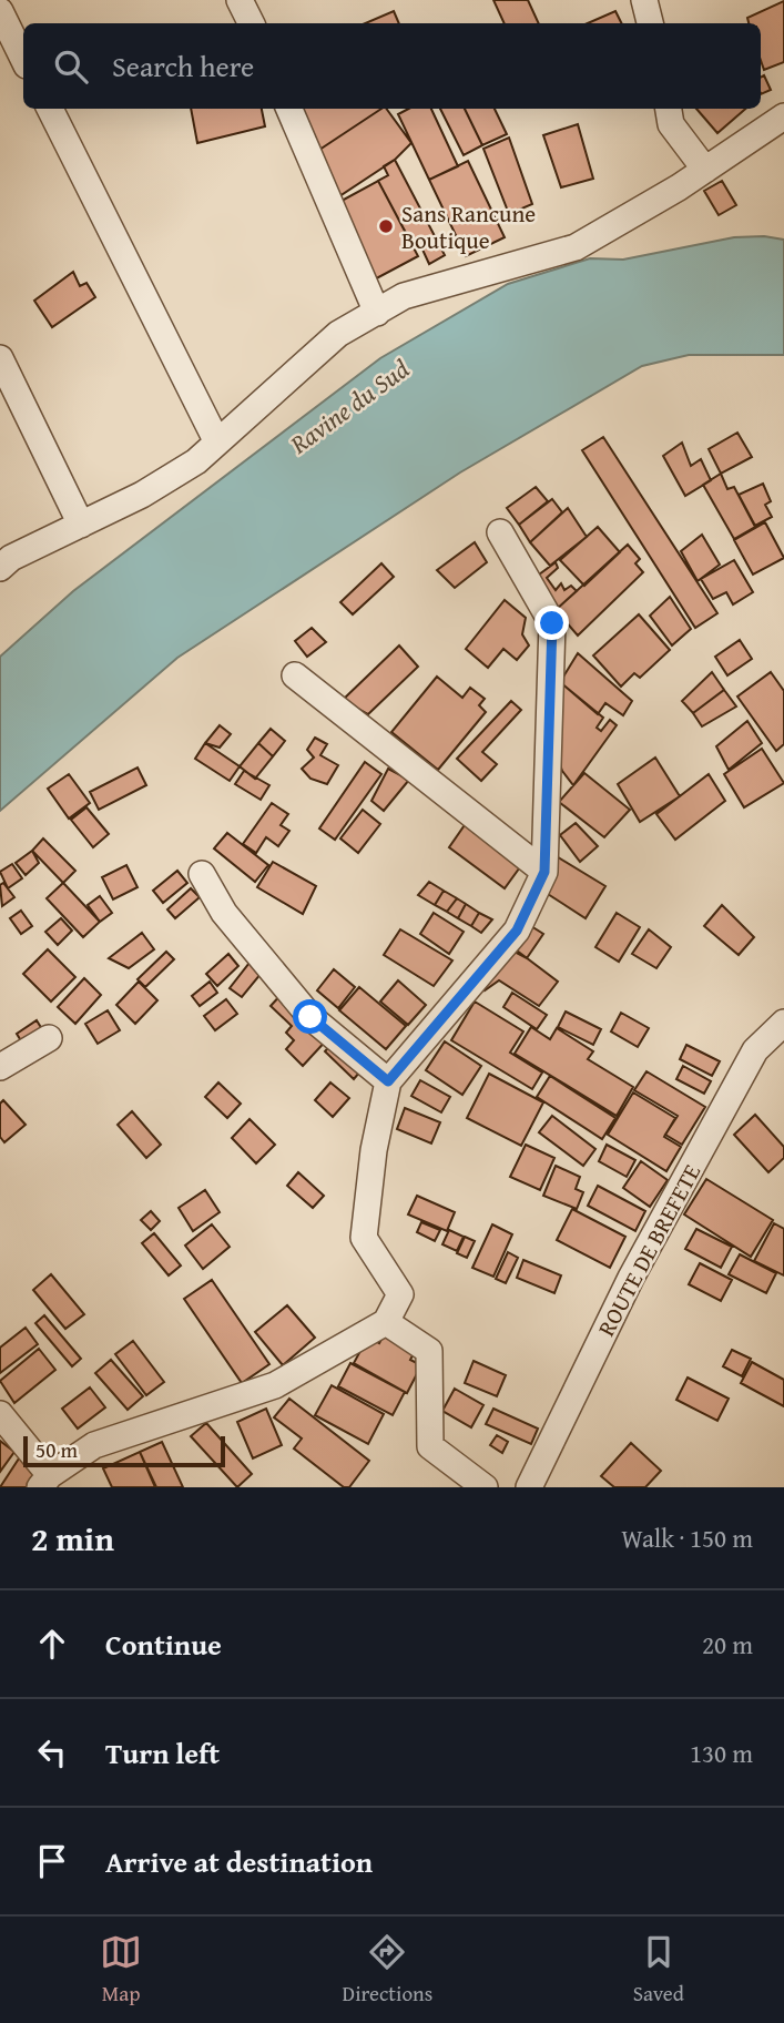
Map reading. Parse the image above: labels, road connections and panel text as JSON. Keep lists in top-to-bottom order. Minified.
{"streets":{"street":["ROUTE DE BREFETE"]},"water":["Ravine du Sud"],"places":["Sans Rancune Boutique"],"scale_bar":"50 m","page":{"search":"Search here","scale":"50 m","heading":["2 min","Walk · 150 m"],"list":[["Continue","20 m"],["Turn left","130 m"],"Arrive at destination"],"nav":["Map","Directions","Saved"]}}
